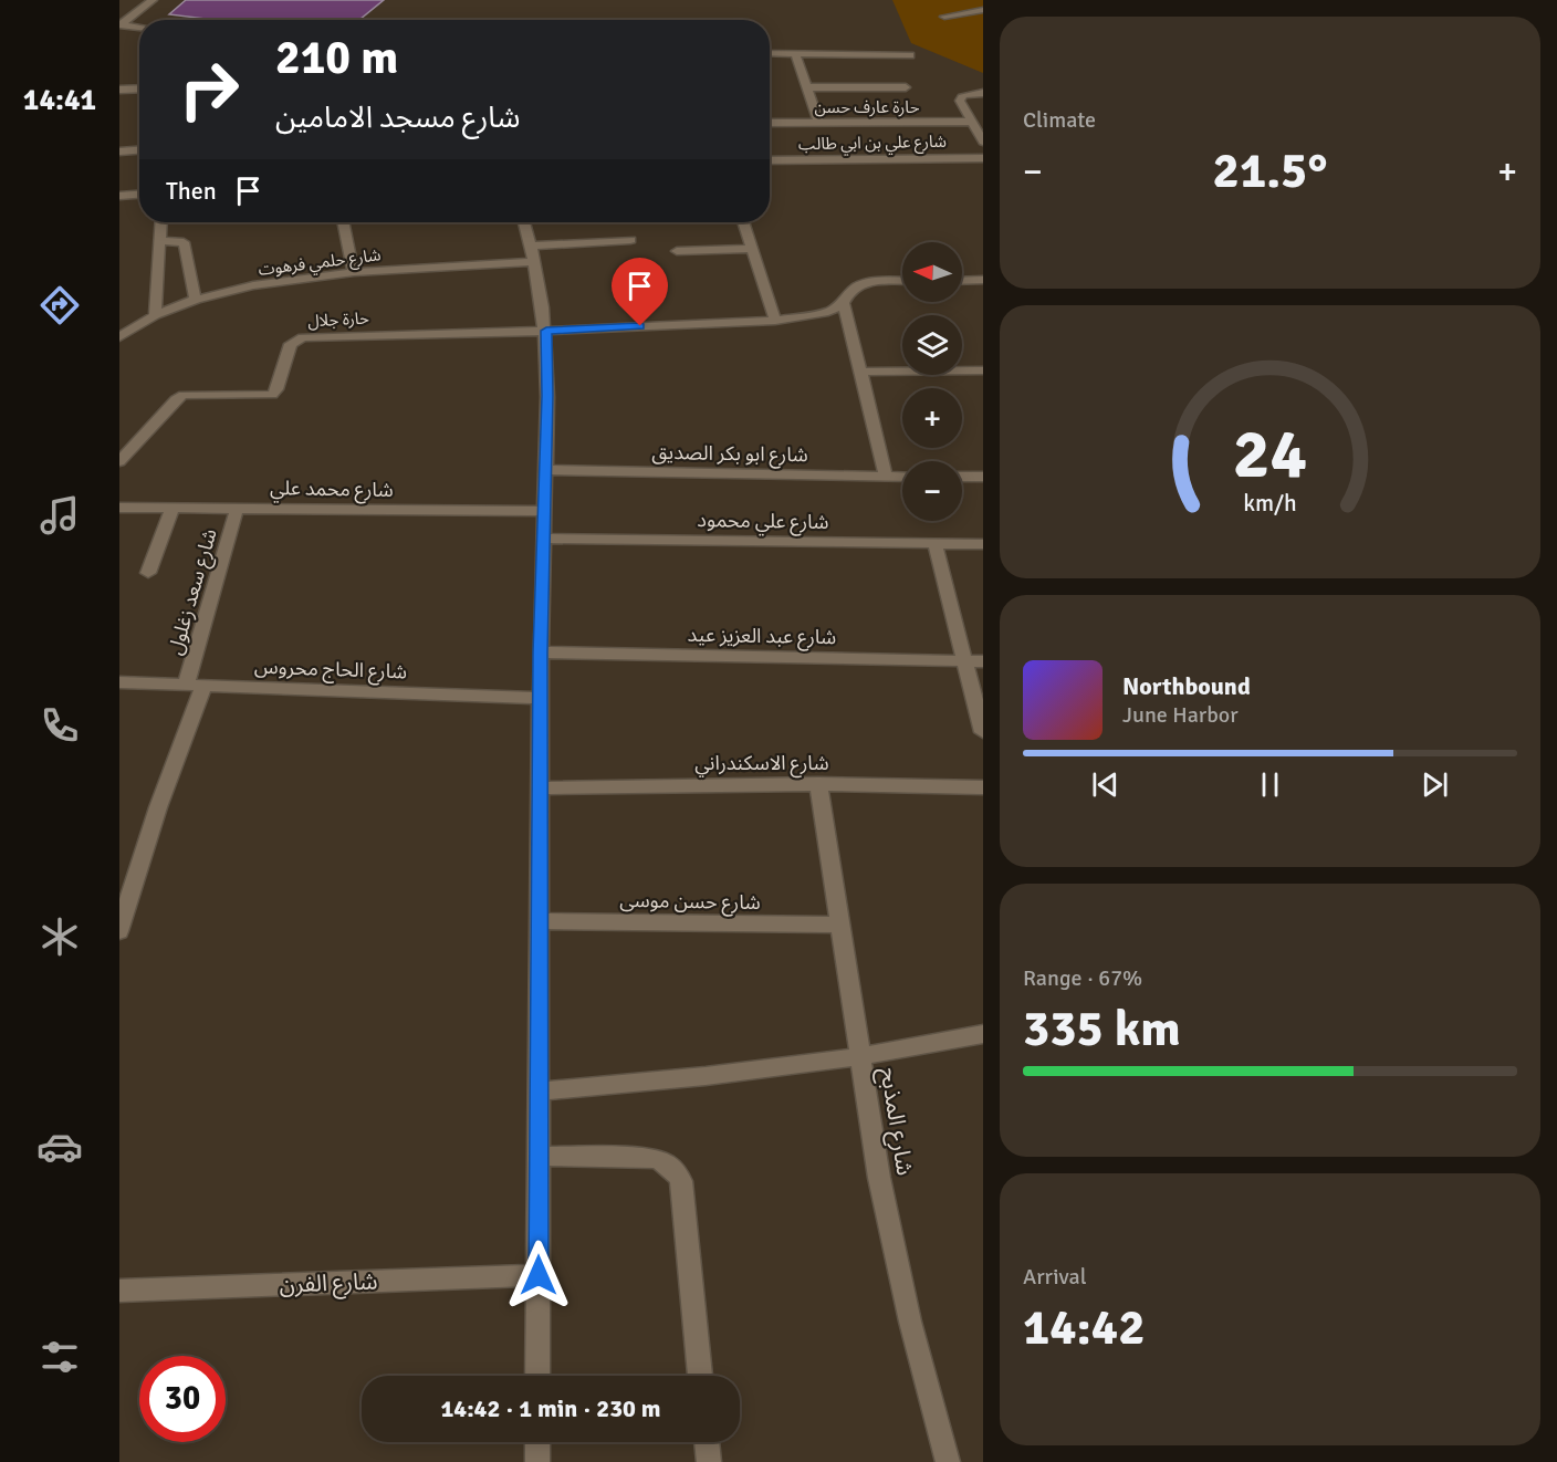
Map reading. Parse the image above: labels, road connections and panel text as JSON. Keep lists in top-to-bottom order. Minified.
{"streets":{"street":["حارة عارف حسن","شارع علي بن ابي طالب","شارع حلمي فرهوت","حارة جلال","شارع ابو بكر الصديق","شارع محمد علي","شارع علي محمود","شارع سعد زغلول","شارع عبد العزيز عيد","شارع الحاج محروس","شارع الاسكندراني","شارع حسن موسى","شارع المذبح","شارع الفرن"]},"crossings":[["شارع محمد علي","شارع سعد زغلول"],["شارع سعد زغلول","شارع الحاج محروس"],["شارع الاسكندراني","شارع المذبح"],["شارع حسن موسى","شارع المذبح"]],"north":"left","page":{"tabs":"14:41","tile":["Climate",["Range · 67%","335 km"],["Arrival","14:42"]],"turn":["210 m","شارع مسجد الامامين"],"heat":["−","21.5°","+"],"then":"Then","map_buttons":["+","−"],"song":["Northbound","June Harbor"],"limit":"30","trip":"14:42 · 1 min · 230 m","gauge":["24","km/h"]}}
